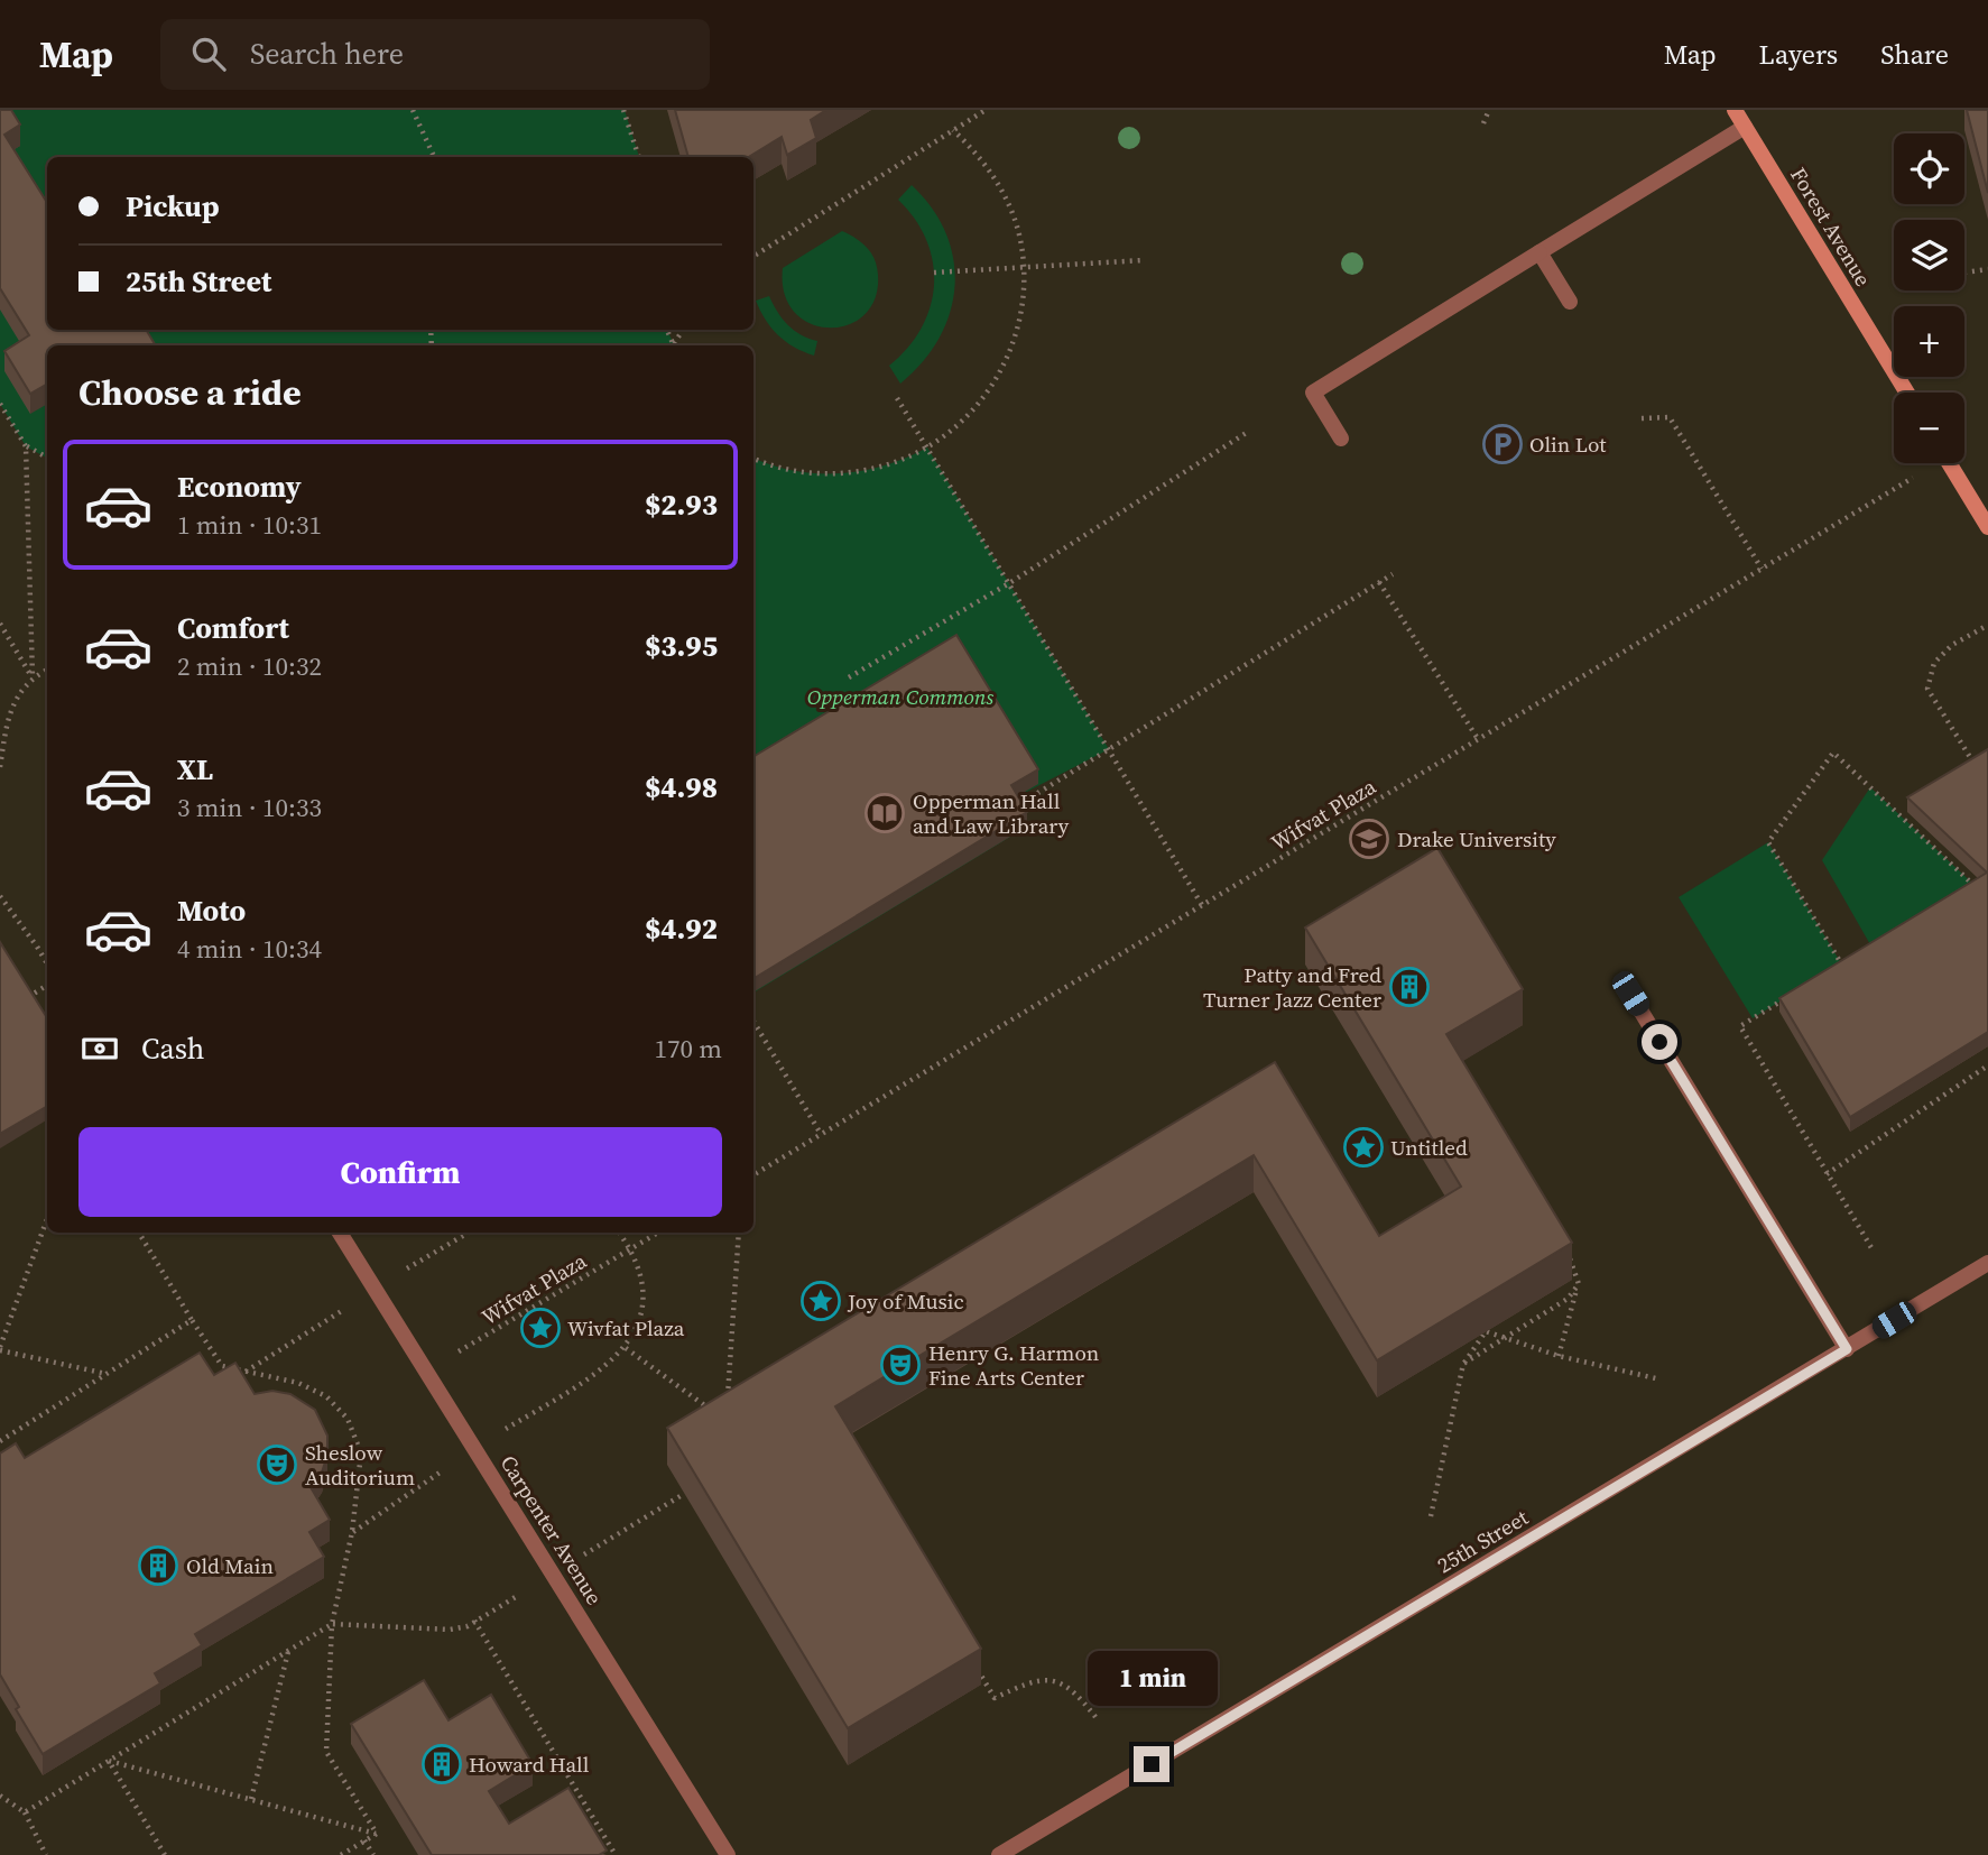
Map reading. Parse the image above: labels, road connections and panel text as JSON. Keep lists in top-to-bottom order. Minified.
{"streets":{"main road":["Forest Avenue"],"street":["Carpenter Avenue","25th Street"],"path":["Wifvat Plaza"]},"parks":["Opperman Commons"],"places":{"parking":["Olin Lot"],"library":["Opperman Hall and Law Library"],"school or university":["Drake University"],"building":["Patty and Fred Turner Jazz Center","Old Main","Howard Hall"],"place":["Untitled","Joy of Music","Wivfat Plaza"],"theatre":["Henry G. Harmon Fine Arts Center","Sheslow Auditorium"]},"page":{"header":"Map","search":"Search here","nav":["Map","Layers","Share"],"map_buttons":["+","−"],"banner":["Pickup","25th Street"],"heading":"Choose a ride","list":[{"name":"Economy","note":"1 min · 10:31","value":"$2.93"},{"name":"Comfort","note":"2 min · 10:32","value":"$3.95"},{"name":"XL","note":"3 min · 10:33","value":"$4.98"},{"name":"Moto","note":"4 min · 10:34","value":"$4.92"}],"pay":["Cash","170 m"],"buttons":"Confirm","bubble":"1 min"}}
